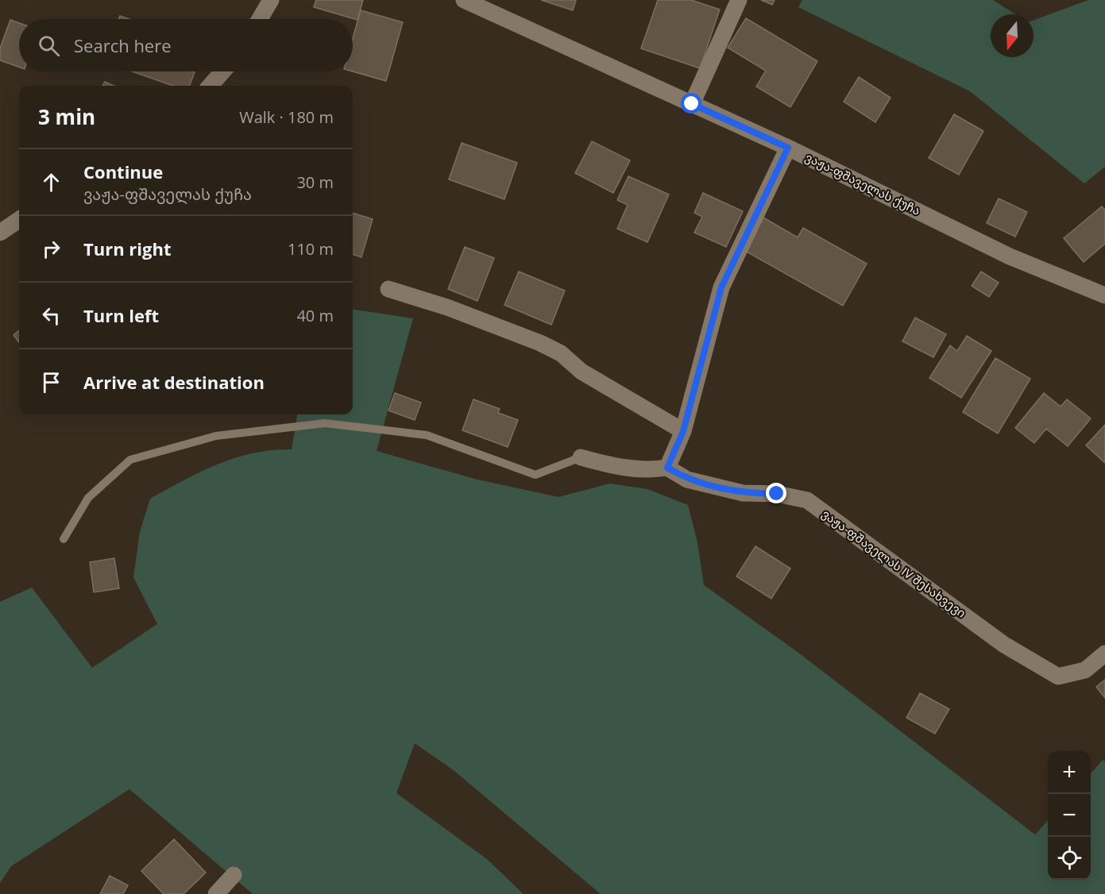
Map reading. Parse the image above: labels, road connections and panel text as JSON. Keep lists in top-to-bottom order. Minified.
{"streets":{"street":["ვაჟა-ფშაველას ქუჩა","ვაჟა-ფშაველას IV შესახვევი"]},"north":"bottom","page":{"search":"Search here","heading":["3 min","Walk · 180 m"],"list":[["Continue","ვაჟა-ფშაველას ქუჩა","30 m"],["Turn right","110 m"],["Turn left","40 m"],"Arrive at destination"],"map_buttons":["+","−"]}}
